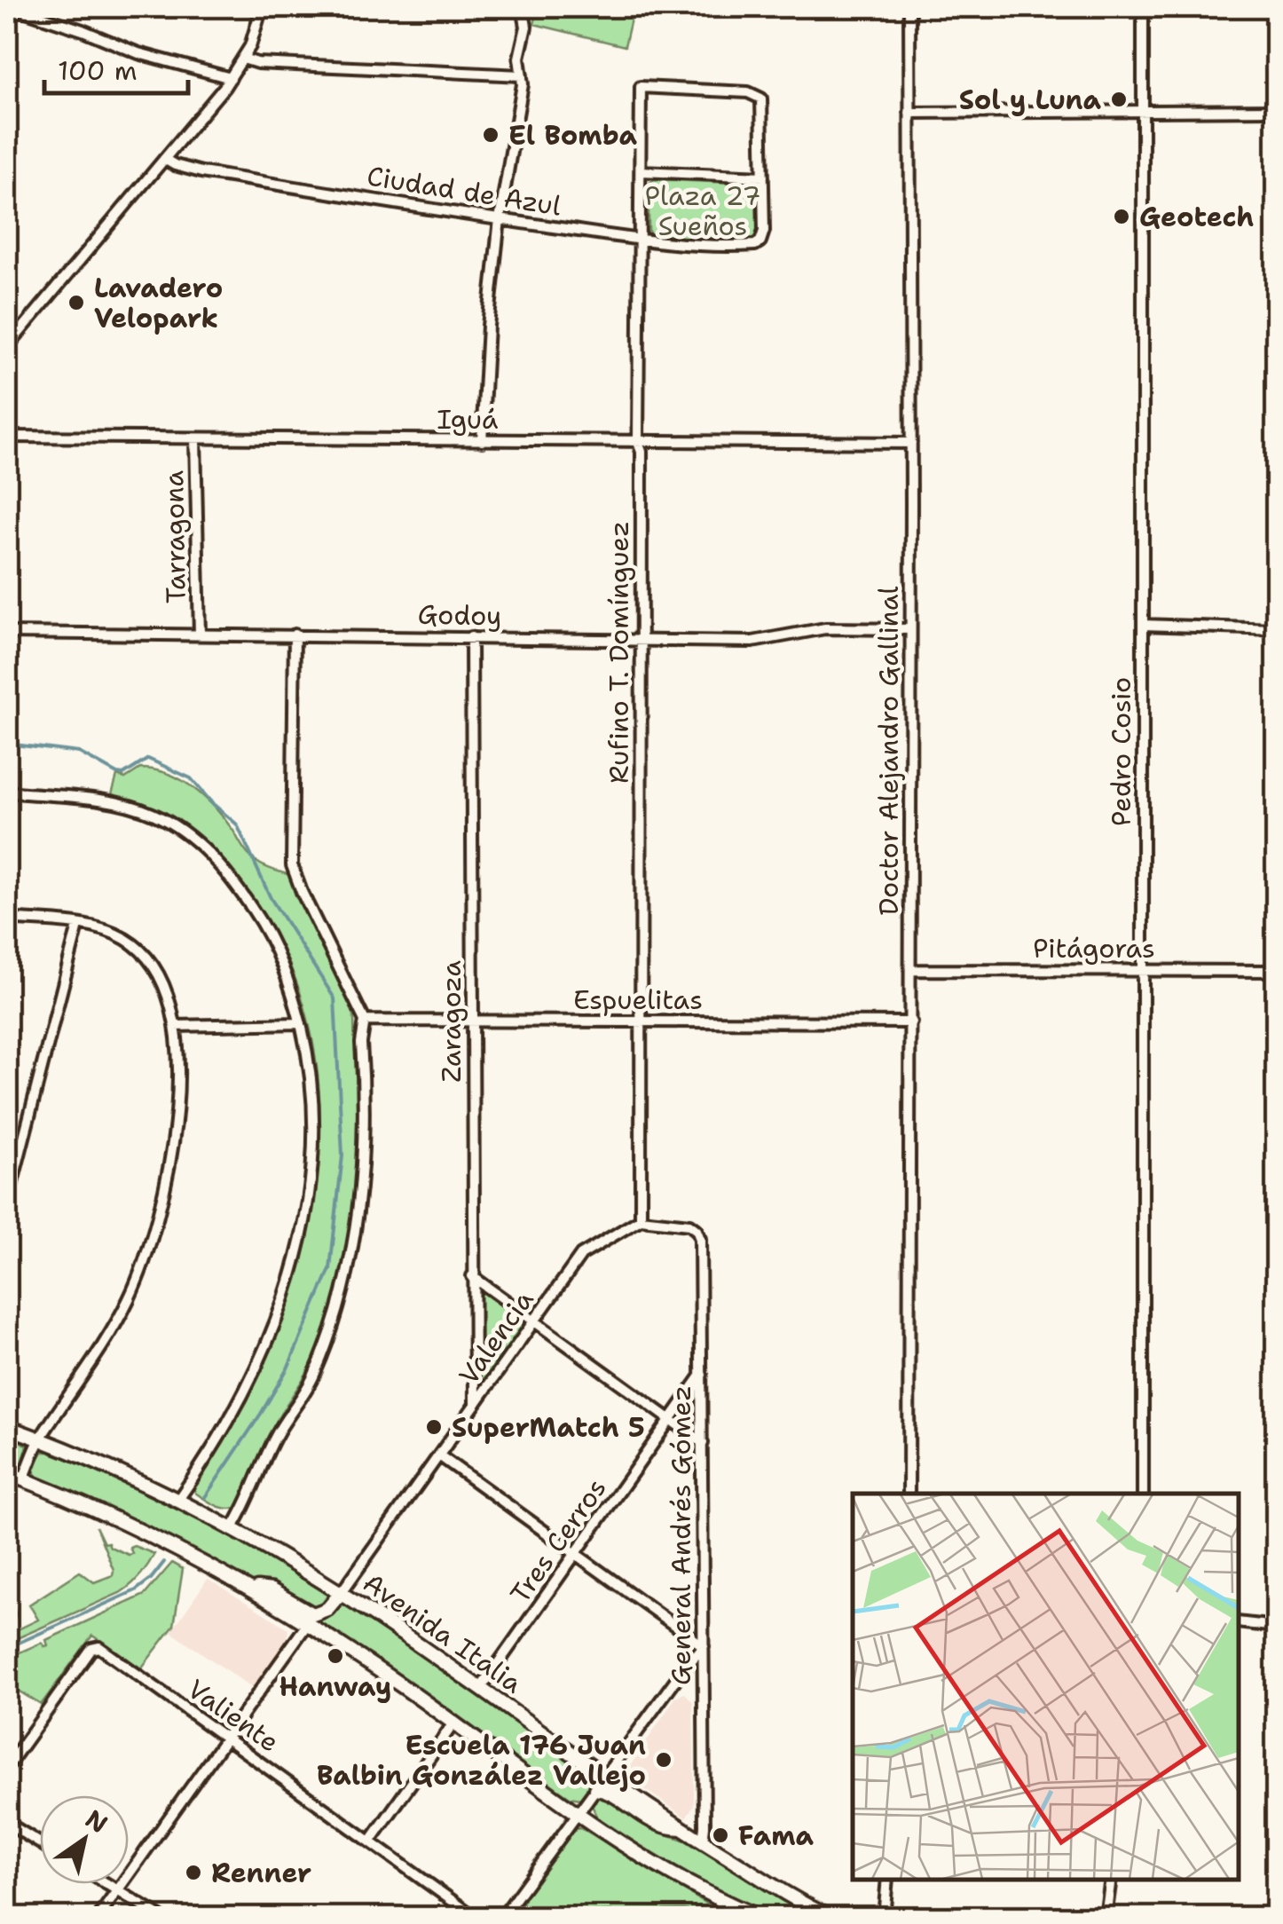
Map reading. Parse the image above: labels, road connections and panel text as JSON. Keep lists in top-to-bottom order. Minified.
{"streets":{"main road":["Avenida Italia"],"street":["Ciudad de Azul","Iguá","Tarragona","Godoy","Rufino T. Domínguez","Doctor Alejandro Gallinal","Pedro Cosio","Pitágoras","Espuelitas","Zaragoza","Valencia","General Andrés Gómez","Tres Cerros","Valiente"]},"crossings":[["Ciudad de Azul","Rufino T. Domínguez"],["Iguá","Tarragona"],["Iguá","Rufino T. Domínguez"],["Iguá","Doctor Alejandro Gallinal"],["Tarragona","Godoy"],["Godoy","Rufino T. Domínguez"],["Godoy","Doctor Alejandro Gallinal"],["Godoy","Zaragoza"],["Rufino T. Domínguez","Espuelitas"],["Rufino T. Domínguez","Valencia"],["Rufino T. Domínguez","General Andrés Gómez"],["Doctor Alejandro Gallinal","Pitágoras"],["Doctor Alejandro Gallinal","Espuelitas"],["Pedro Cosio","Pitágoras"],["Espuelitas","Zaragoza"],["Zaragoza","Valencia"],["Valencia","General Andrés Gómez"],["Valencia","Avenida Italia"],["General Andrés Gómez","Tres Cerros"],["General Andrés Gómez","Avenida Italia"],["Tres Cerros","Avenida Italia"]],"parks":["Plaza 27 Sueños"],"places":["Sol y Luna","El Bomba","Geotech","Lavadero Velopark","SuperMatch 5","Hanway","Escuela 176 Juan Balbin González Vallejo","Fama","Renner"],"scale_bar":"100 m","north":"top right"}
